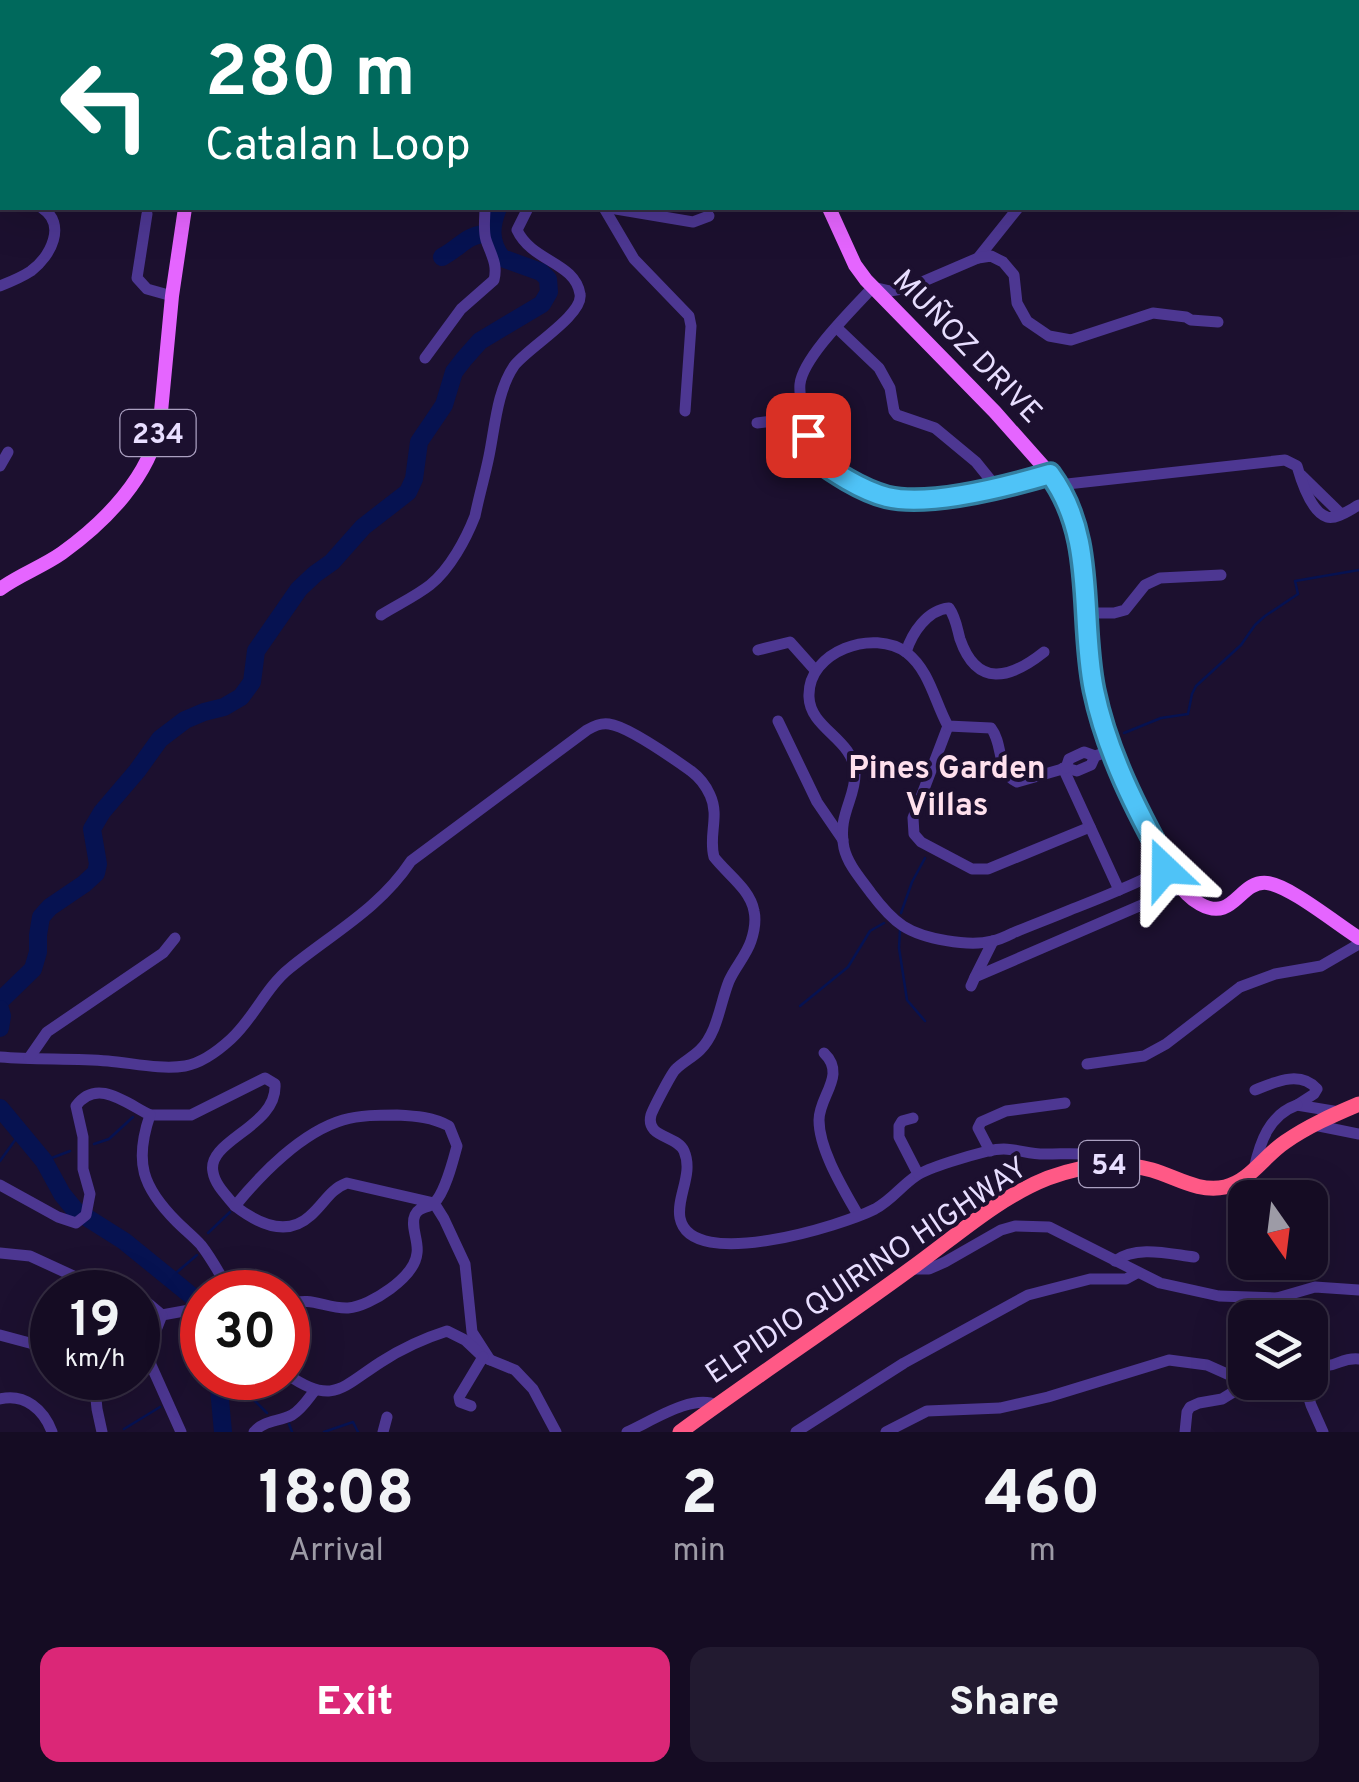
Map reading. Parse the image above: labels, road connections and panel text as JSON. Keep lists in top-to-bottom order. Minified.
{"streets":{"highway":["54","ELPIDIO QUIRINO HIGHWAY"],"main road":["MUÑOZ DRIVE","234"]},"districts":["Pines Garden Villas"],"north":"bottom","page":{"turn":["280 m","Catalan Loop"],"speed":"19 km/h","limit":"30","eta":["18:08","Arrival","2","min","460","m"],"buttons":["Exit","Share"]}}
